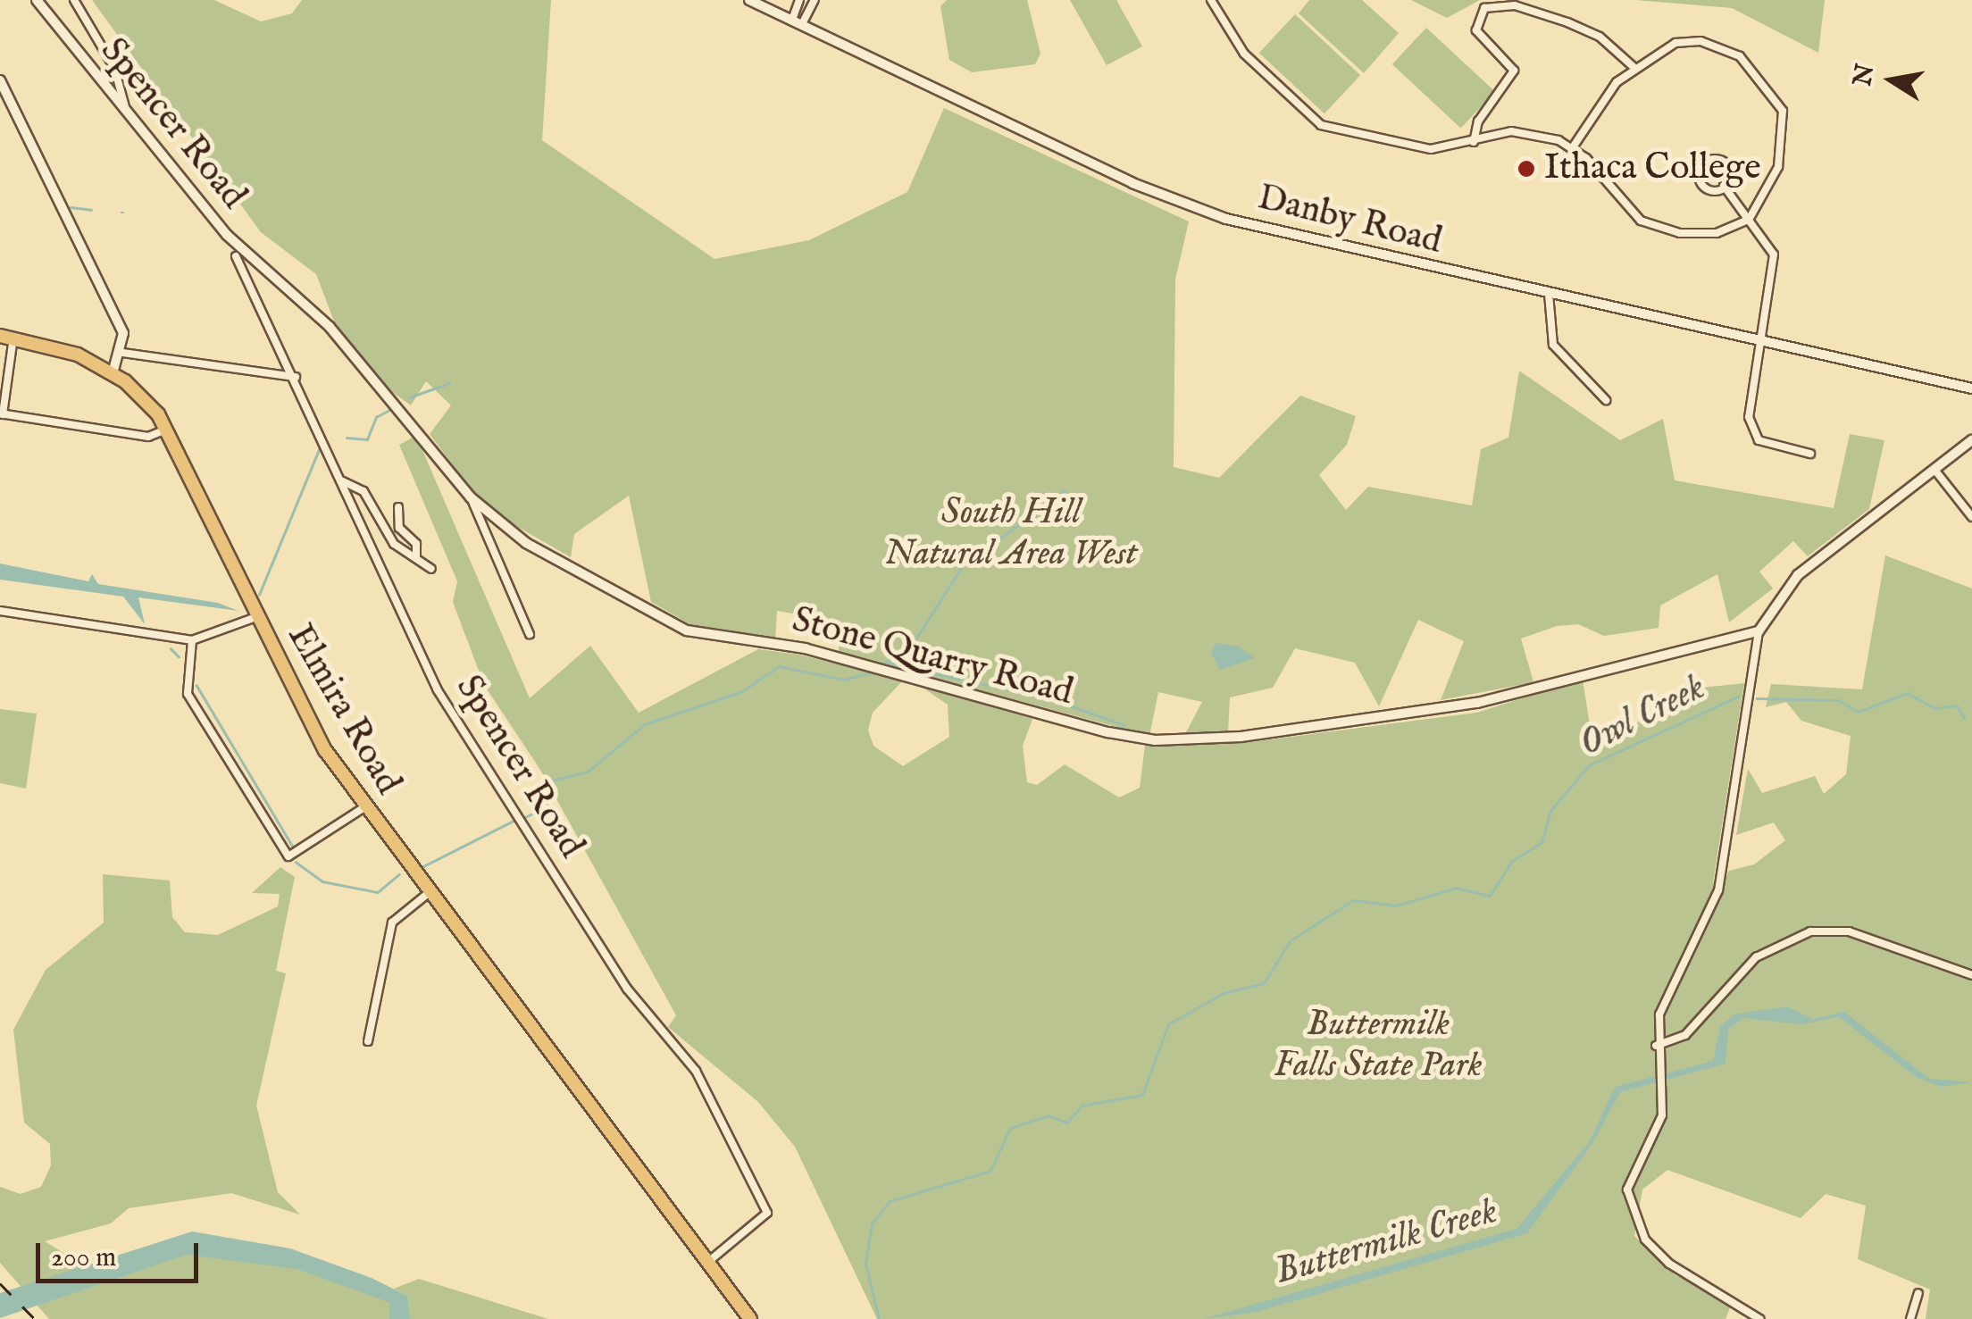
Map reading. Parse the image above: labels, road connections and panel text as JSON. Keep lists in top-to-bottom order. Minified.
{"streets":{"highway":["Elmira Road"],"street":["Spencer Road","Danby Road","Stone Quarry Road"]},"crossings":[["Spencer Road","Stone Quarry Road"],["Spencer Road","Elmira Road"]],"water":["Owl Creek","Buttermilk Creek"],"parks":["South Hill Natural Area West","Buttermilk Falls State Park"],"places":["Ithaca College"],"scale_bar":"200 m","north":"left"}
